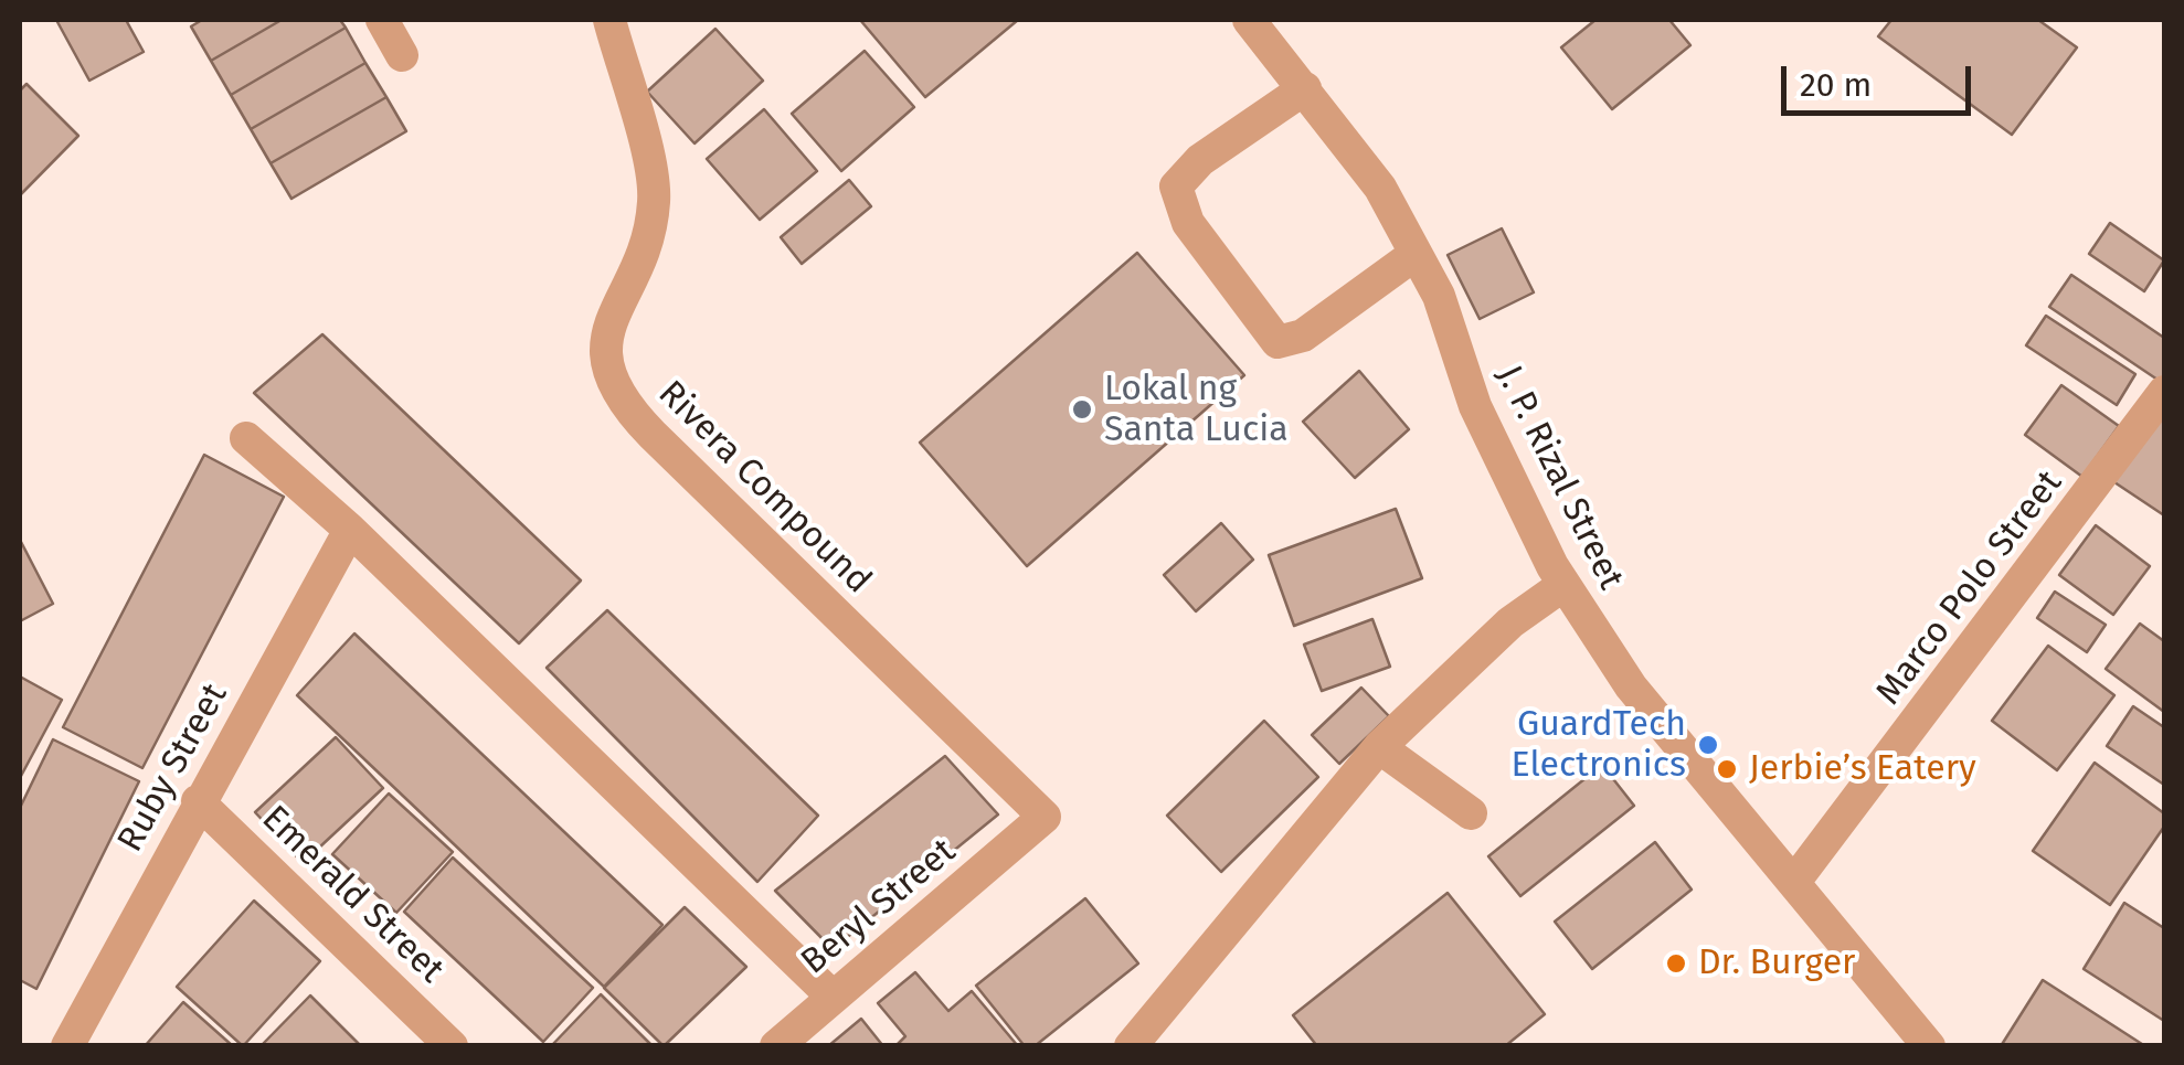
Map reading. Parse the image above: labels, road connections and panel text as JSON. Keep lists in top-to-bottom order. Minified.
{"streets":{"street":["J. P. Rizal Street","Rivera Compound","Marco Polo Street","Ruby Street","Emerald Street","Beryl Street"]},"crossings":[["J. P. Rizal Street","Marco Polo Street"],["Rivera Compound","Beryl Street"],["Ruby Street","Emerald Street"]],"places":["Lokal ng Santa Lucia","GuardTech Electronics","Jerbie’s Eatery","Dr. Burger"],"scale_bar":"20 m"}
